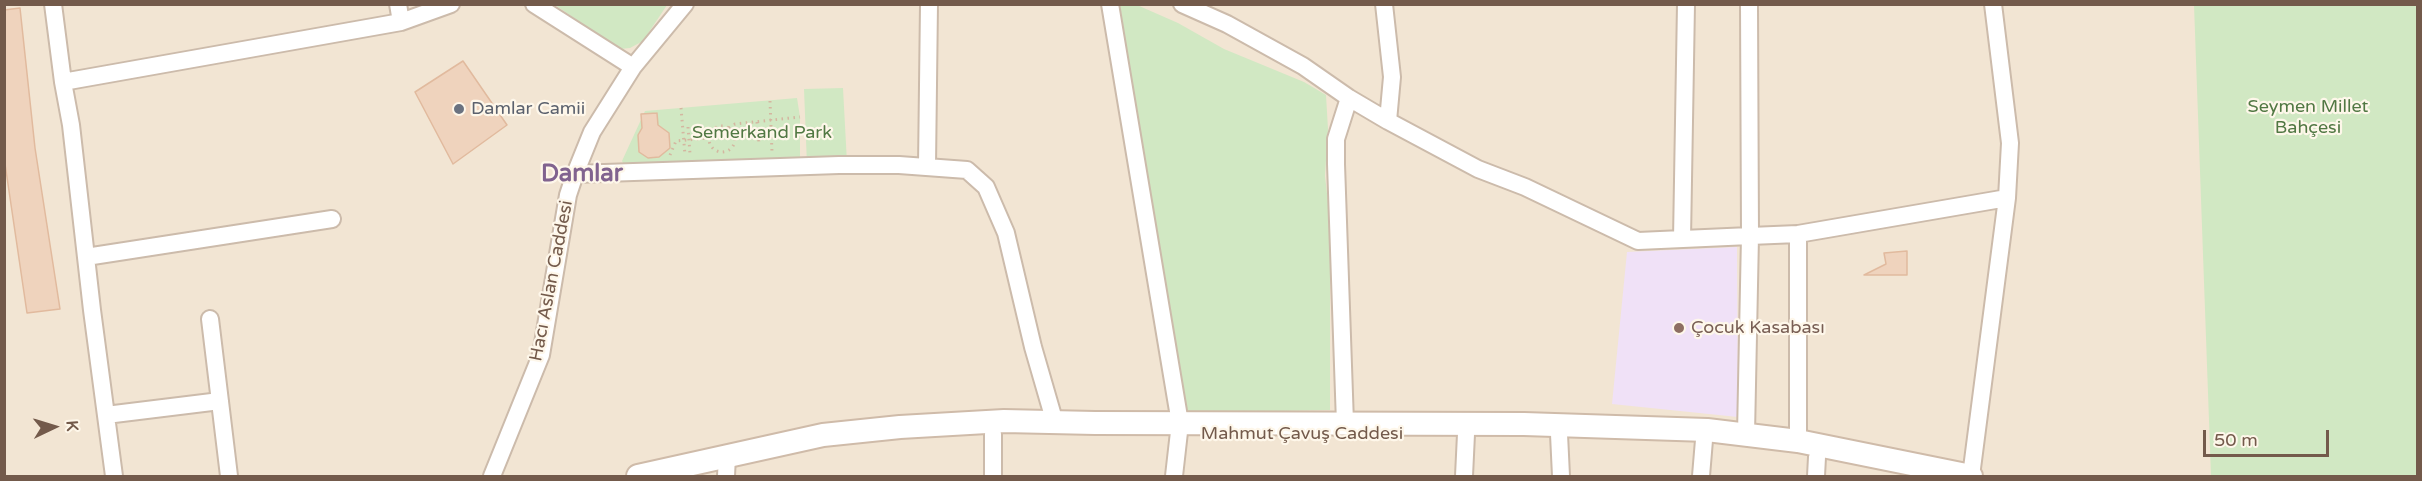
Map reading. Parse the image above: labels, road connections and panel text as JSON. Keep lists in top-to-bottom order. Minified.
{"streets":{"main road":["Mahmut Çavuş Caddesi"],"street":["Hacı Aslan Caddesi"]},"districts":["Damlar"],"parks":["Seymen Millet Bahçesi","Semerkand Park"],"places":["Damlar Camii","Çocuk Kasabası"],"scale_bar":"50 m","north":"right"}
